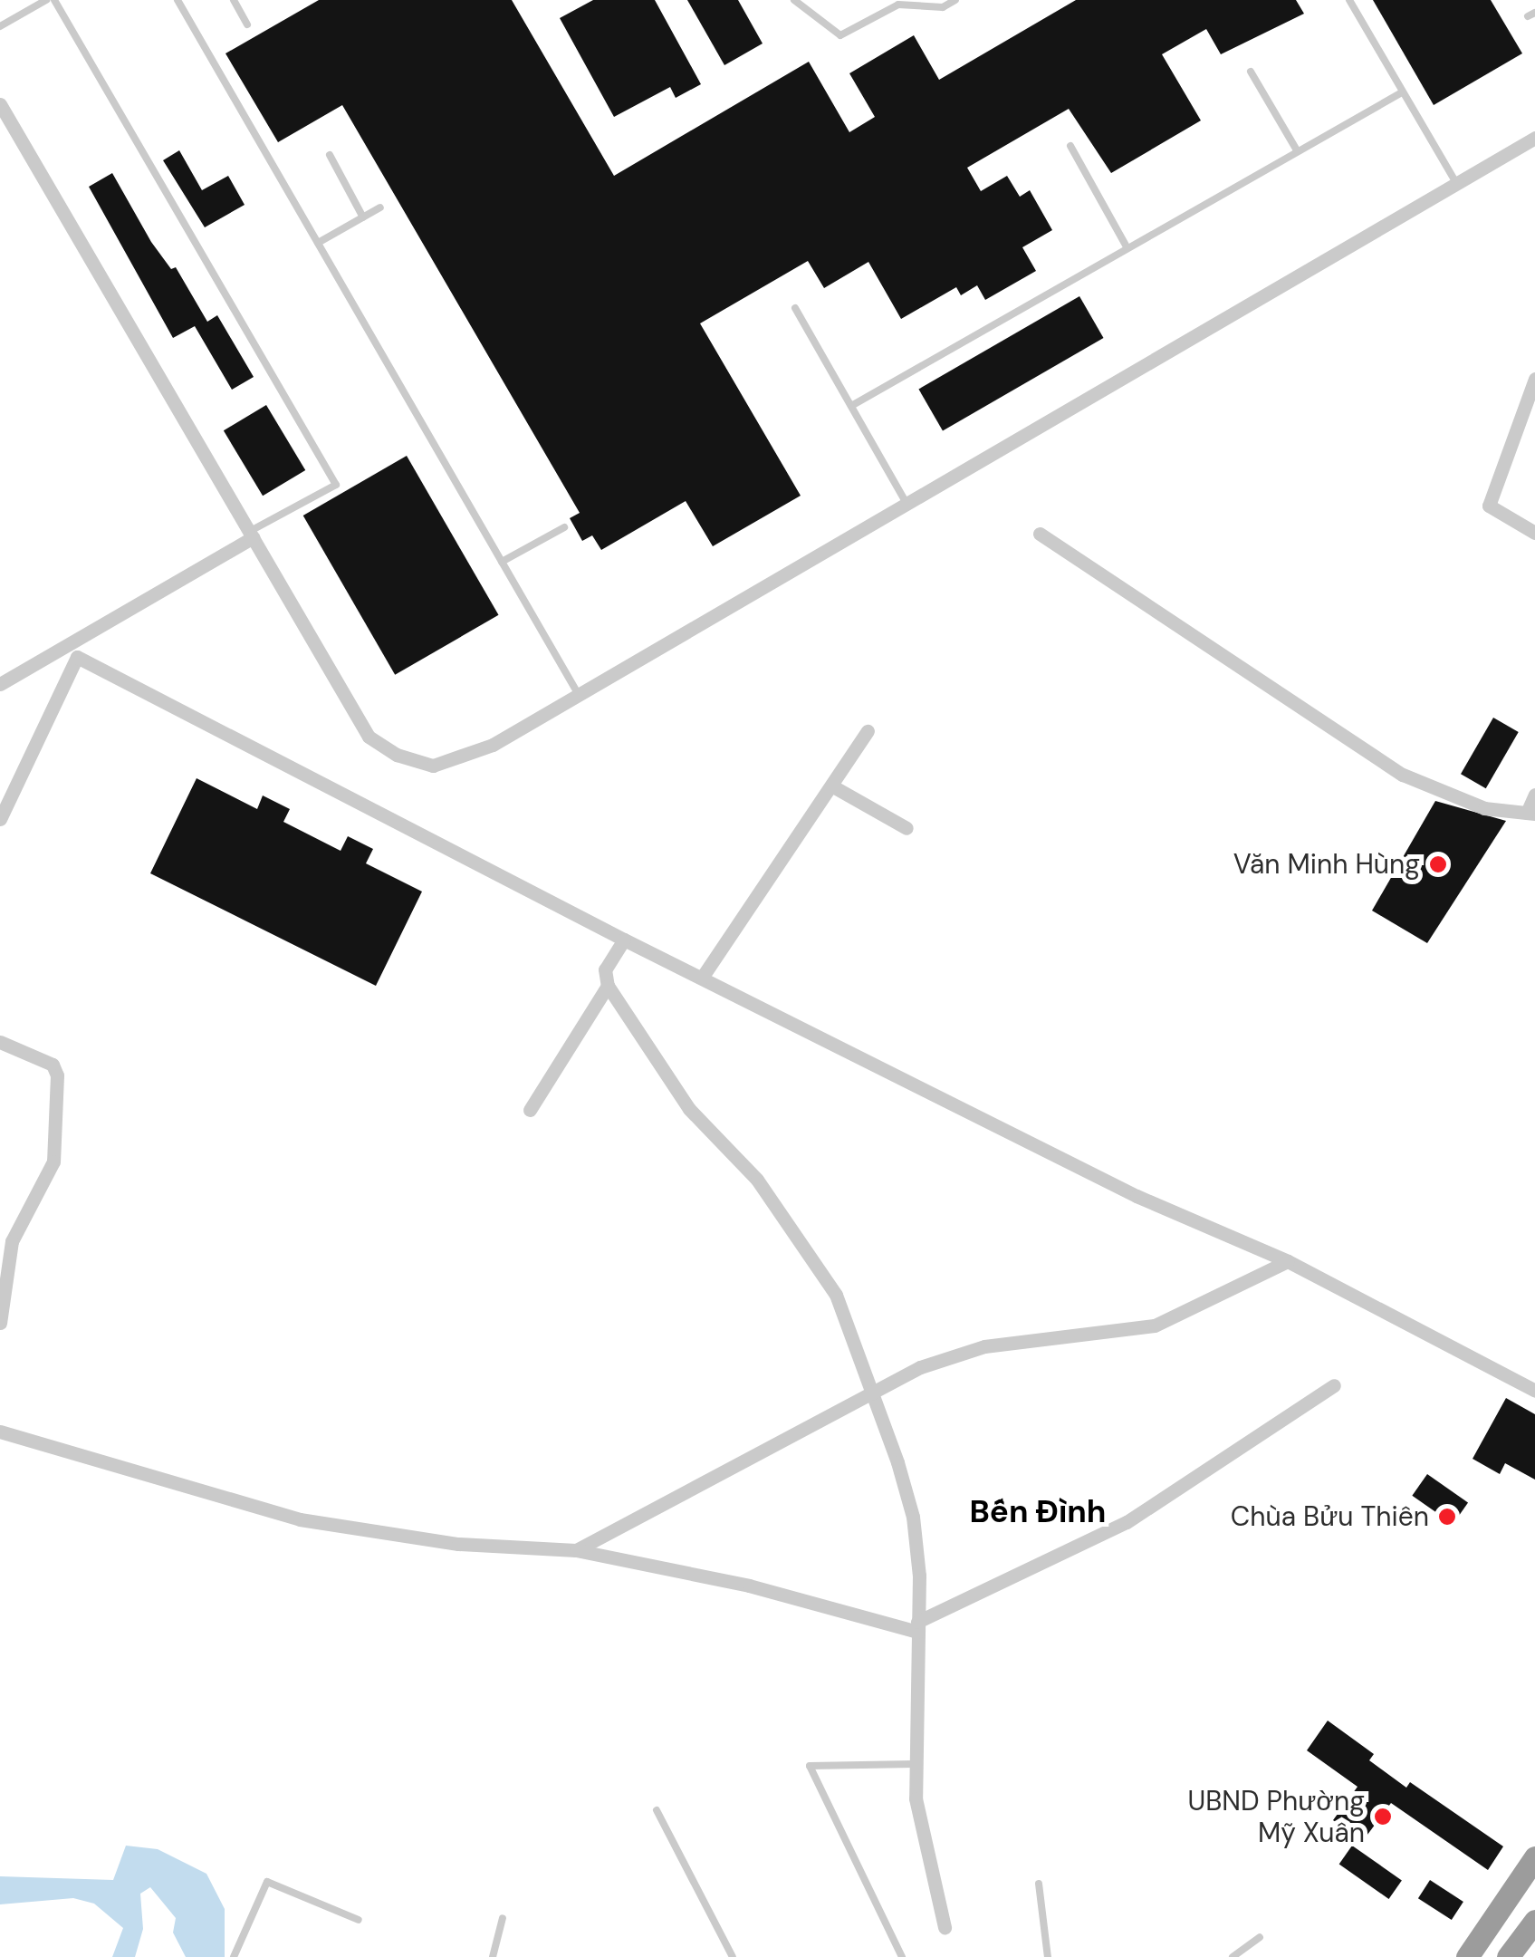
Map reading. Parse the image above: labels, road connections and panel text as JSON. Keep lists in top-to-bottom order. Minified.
{"districts":["Bến Đình"],"places":["Văn Minh Hùng","Chùa Bửu Thiên","UBND Phường Mỹ Xuân"]}
